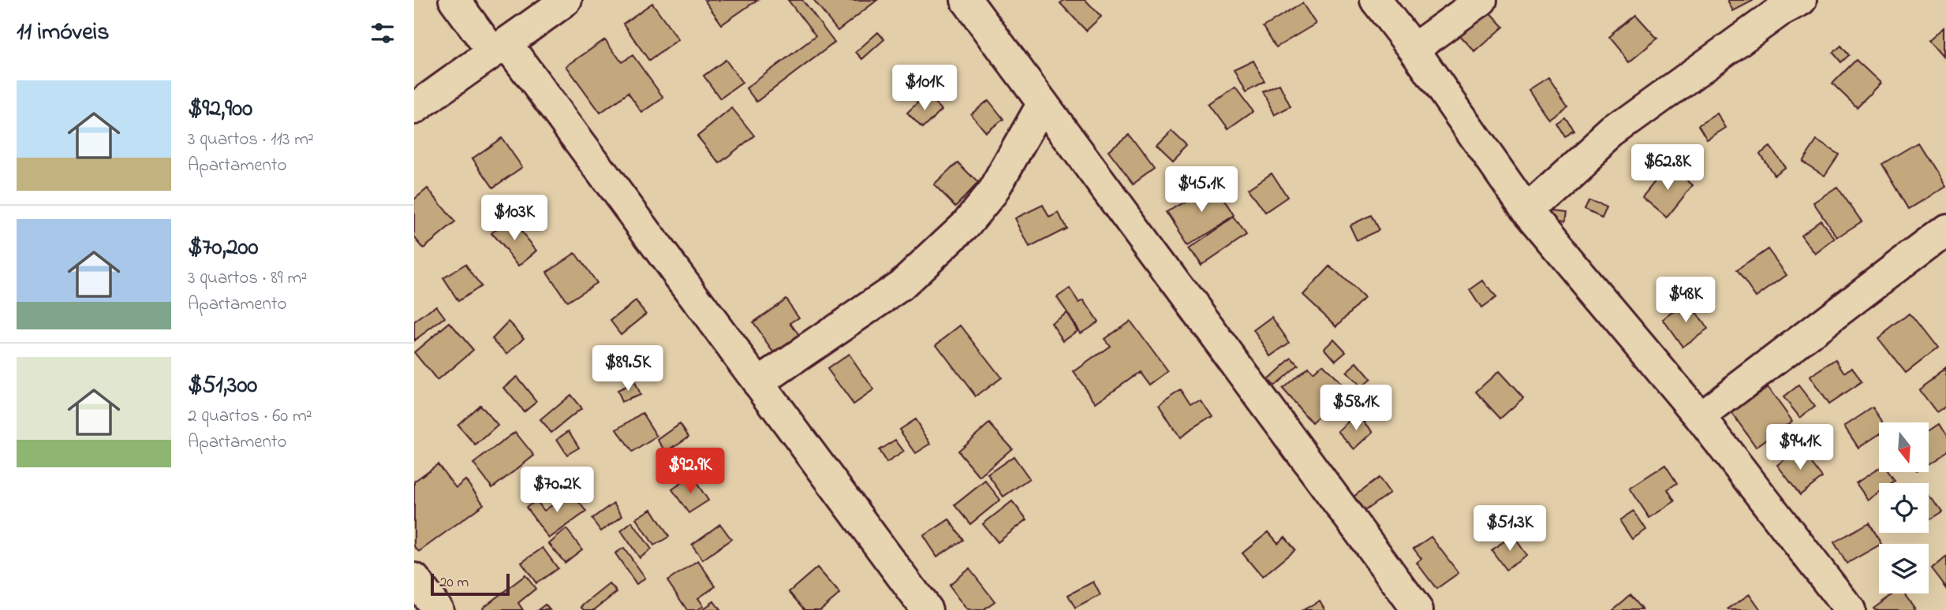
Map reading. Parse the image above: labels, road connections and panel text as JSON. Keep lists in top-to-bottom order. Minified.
{"scale_bar":"20 m","north":"bottom","page":{"heading":"11 imóveis","price":["$101K","$62.8K","$45.1K","$103K","$48K","$89.5K","$58.1K","$94.1K","$92.9K","$70.2K","$51.3K"],"list":[{"name":"$92,900","note":"3 quartos · 113 m² · Apartamento"},{"name":"$70,200","note":"3 quartos · 89 m² · Apartamento"},{"name":"$51,300","note":"2 quartos · 60 m² · Apartamento"}],"scale":"20 m"}}
